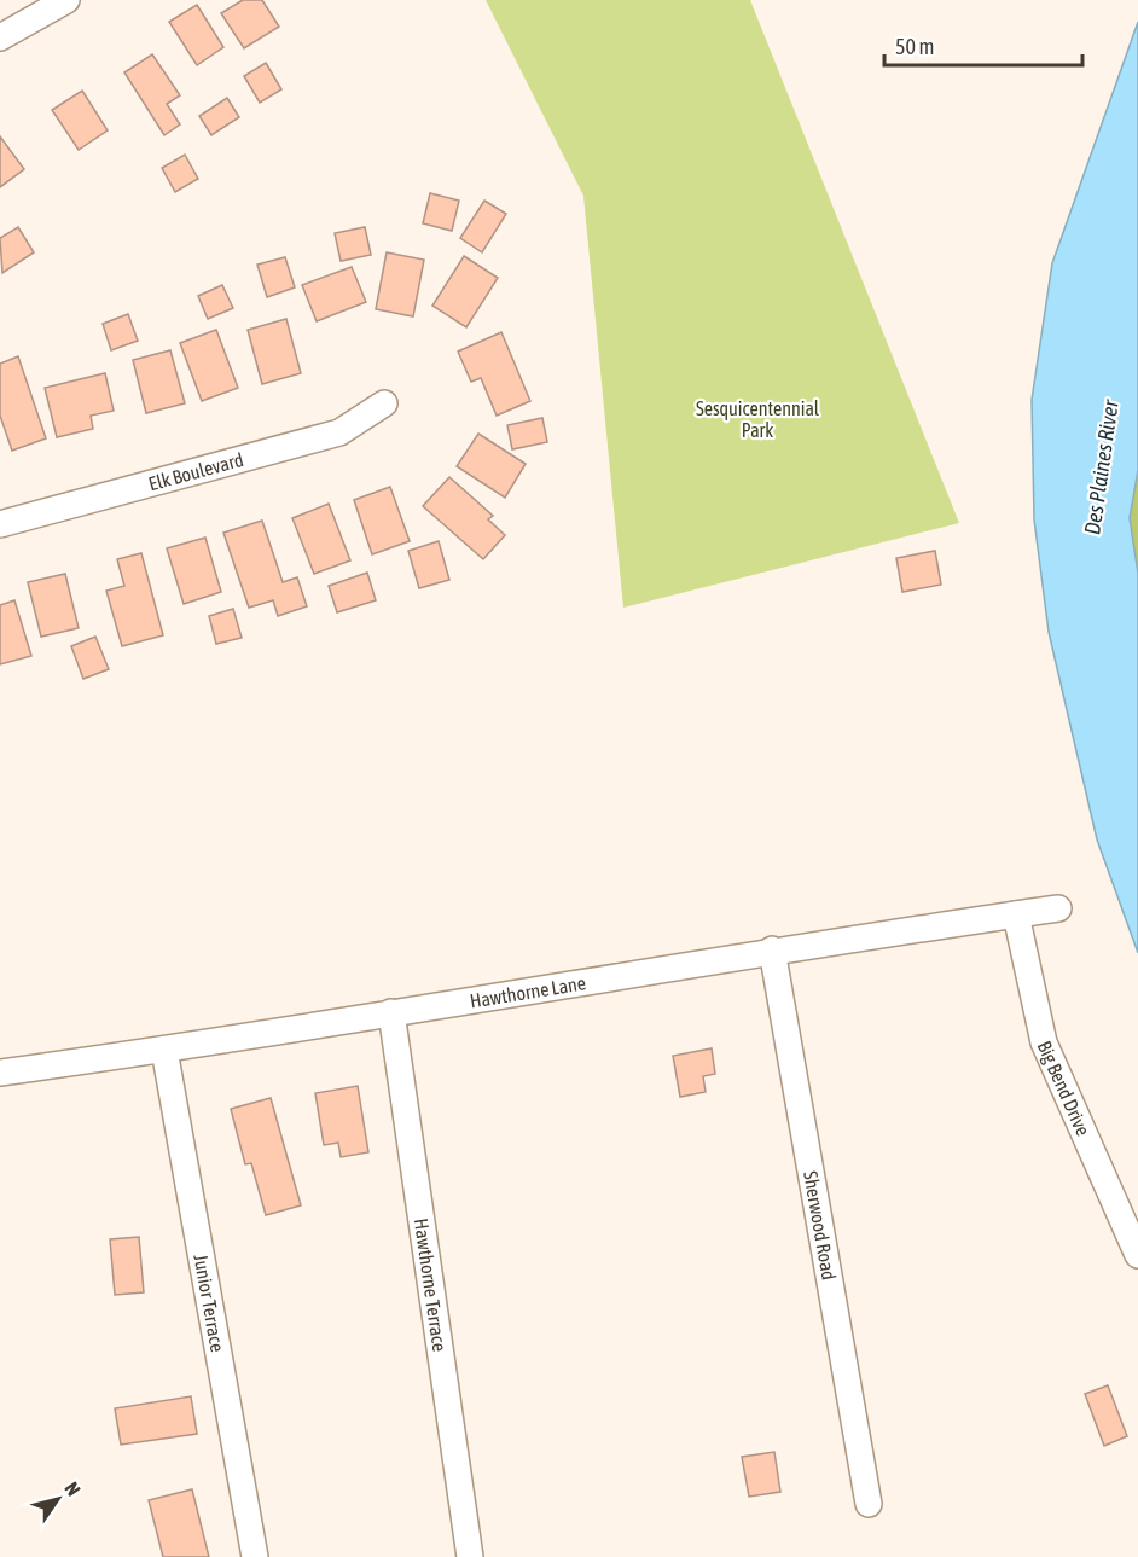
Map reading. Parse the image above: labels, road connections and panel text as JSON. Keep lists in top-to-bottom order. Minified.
{"streets":{"street":["Elk Boulevard","Hawthorne Lane","Big Bend Drive","Sherwood Road","Hawthorne Terrace","Junior Terrace"]},"crossings":[["Hawthorne Lane","Big Bend Drive"],["Hawthorne Lane","Sherwood Road"],["Hawthorne Lane","Hawthorne Terrace"],["Hawthorne Lane","Junior Terrace"]],"water":["Des Plaines River"],"parks":["Sesquicentennial Park"],"scale_bar":"50 m","north":"top right"}
